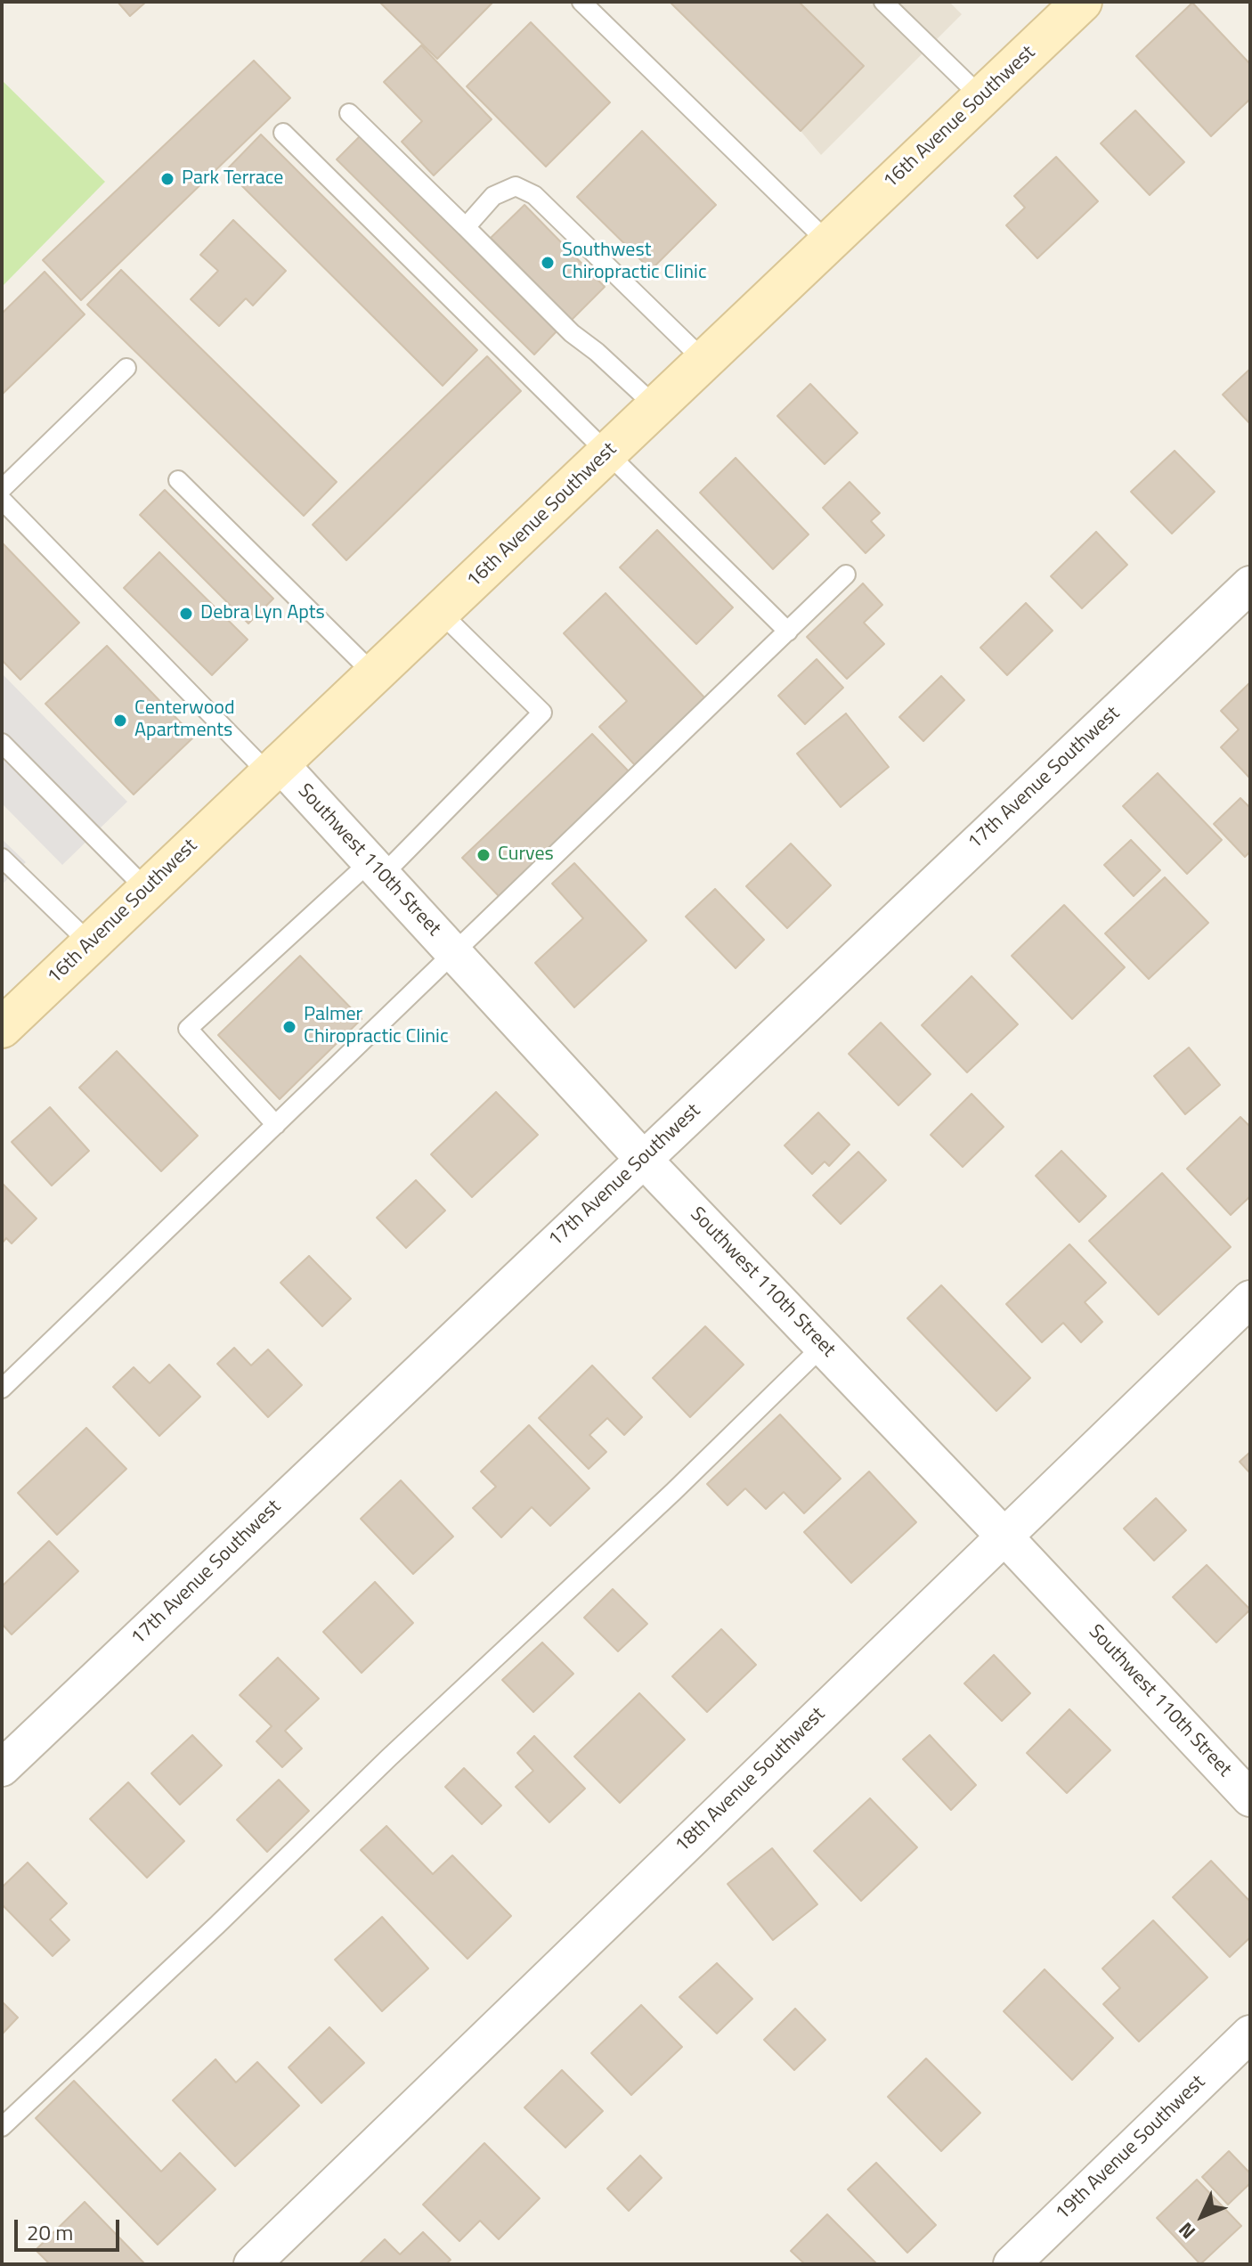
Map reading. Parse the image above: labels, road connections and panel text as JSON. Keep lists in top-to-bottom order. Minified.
{"streets":{"main road":["16th Avenue Southwest"],"street":["17th Avenue Southwest","Southwest 110th Street","18th Avenue Southwest","19th Avenue Southwest"]},"crossings":[["16th Avenue Southwest","Southwest 110th Street"],["17th Avenue Southwest","Southwest 110th Street"],["Southwest 110th Street","18th Avenue Southwest"]],"places":["Park Terrace","Southwest Chiropractic Clinic","Debra Lyn Apts","Centerwood Apartments","Curves","Palmer Chiropractic Clinic"],"scale_bar":"20 m","north":"bottom left"}
